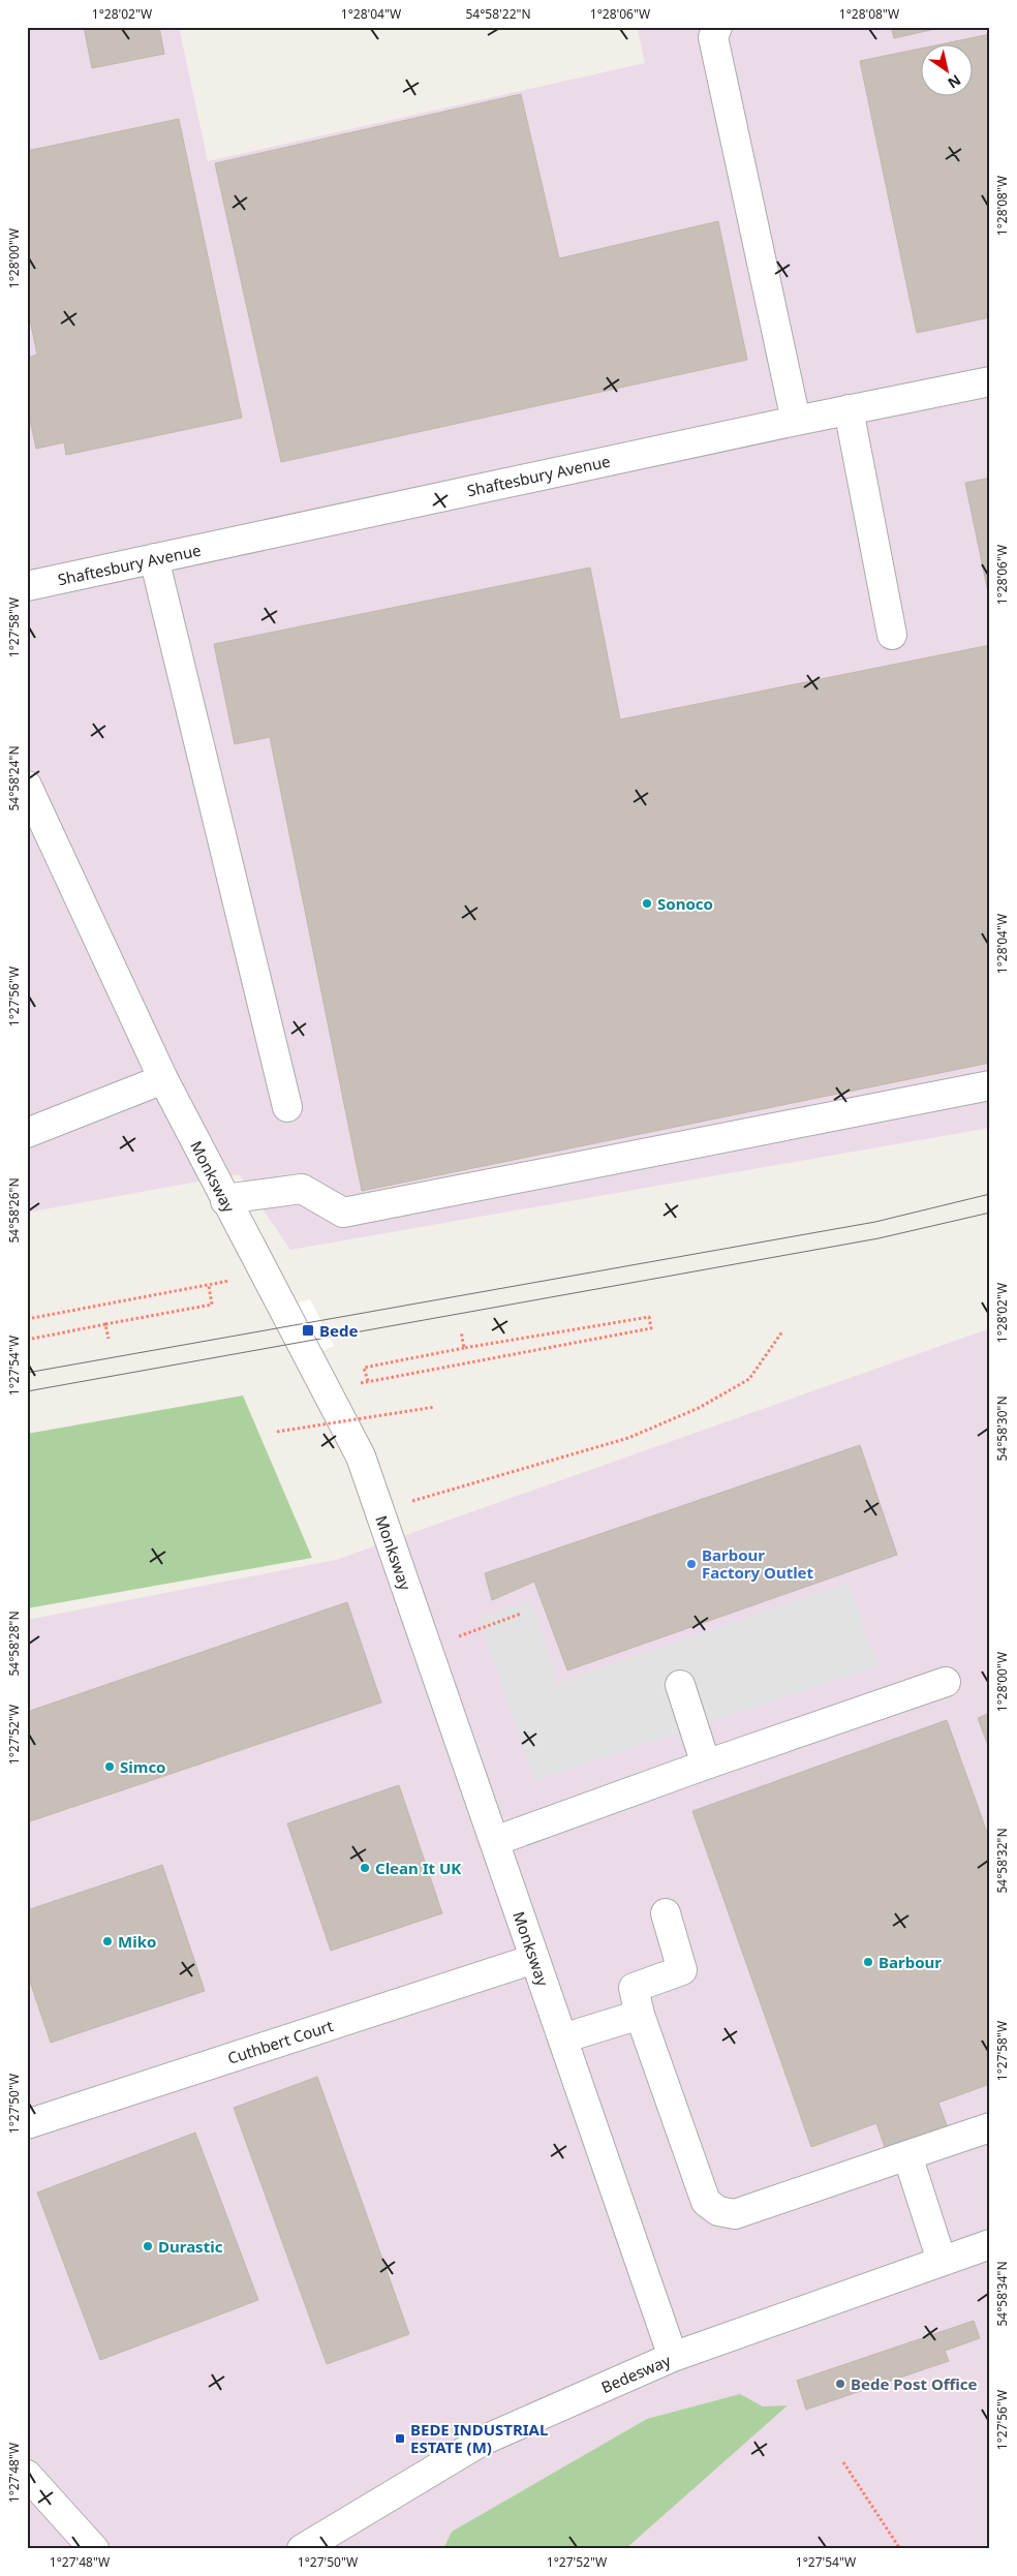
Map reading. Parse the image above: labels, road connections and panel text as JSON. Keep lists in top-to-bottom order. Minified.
{"streets":{"street":["Shaftesbury Avenue","Monksway","Cuthbert Court","Bedesway"]},"crossings":[["Monksway","Cuthbert Court"],["Monksway","Bedesway"]],"places":{"other":["Sonoco","Barbour Factory Outlet","Simco","Clean It UK","Miko","Barbour","Durastic","Bede Post Office"],"transit":["Bede","BEDE INDUSTRIAL ESTATE (M)"]},"north":"bottom right","coordinates":["1°28'02\"W","1°28'04\"W","54°58'22\"N","1°28'06\"W","1°28'08\"W","1°28'00\"W","1°27'58\"W","54°58'24\"N","1°27'56\"W","54°58'26\"N","1°27'54\"W","54°58'30\"N","54°58'28\"N","1°27'52\"W","54°58'32\"N","1°27'50\"W","54°58'34\"N","1°27'48\"W"]}
